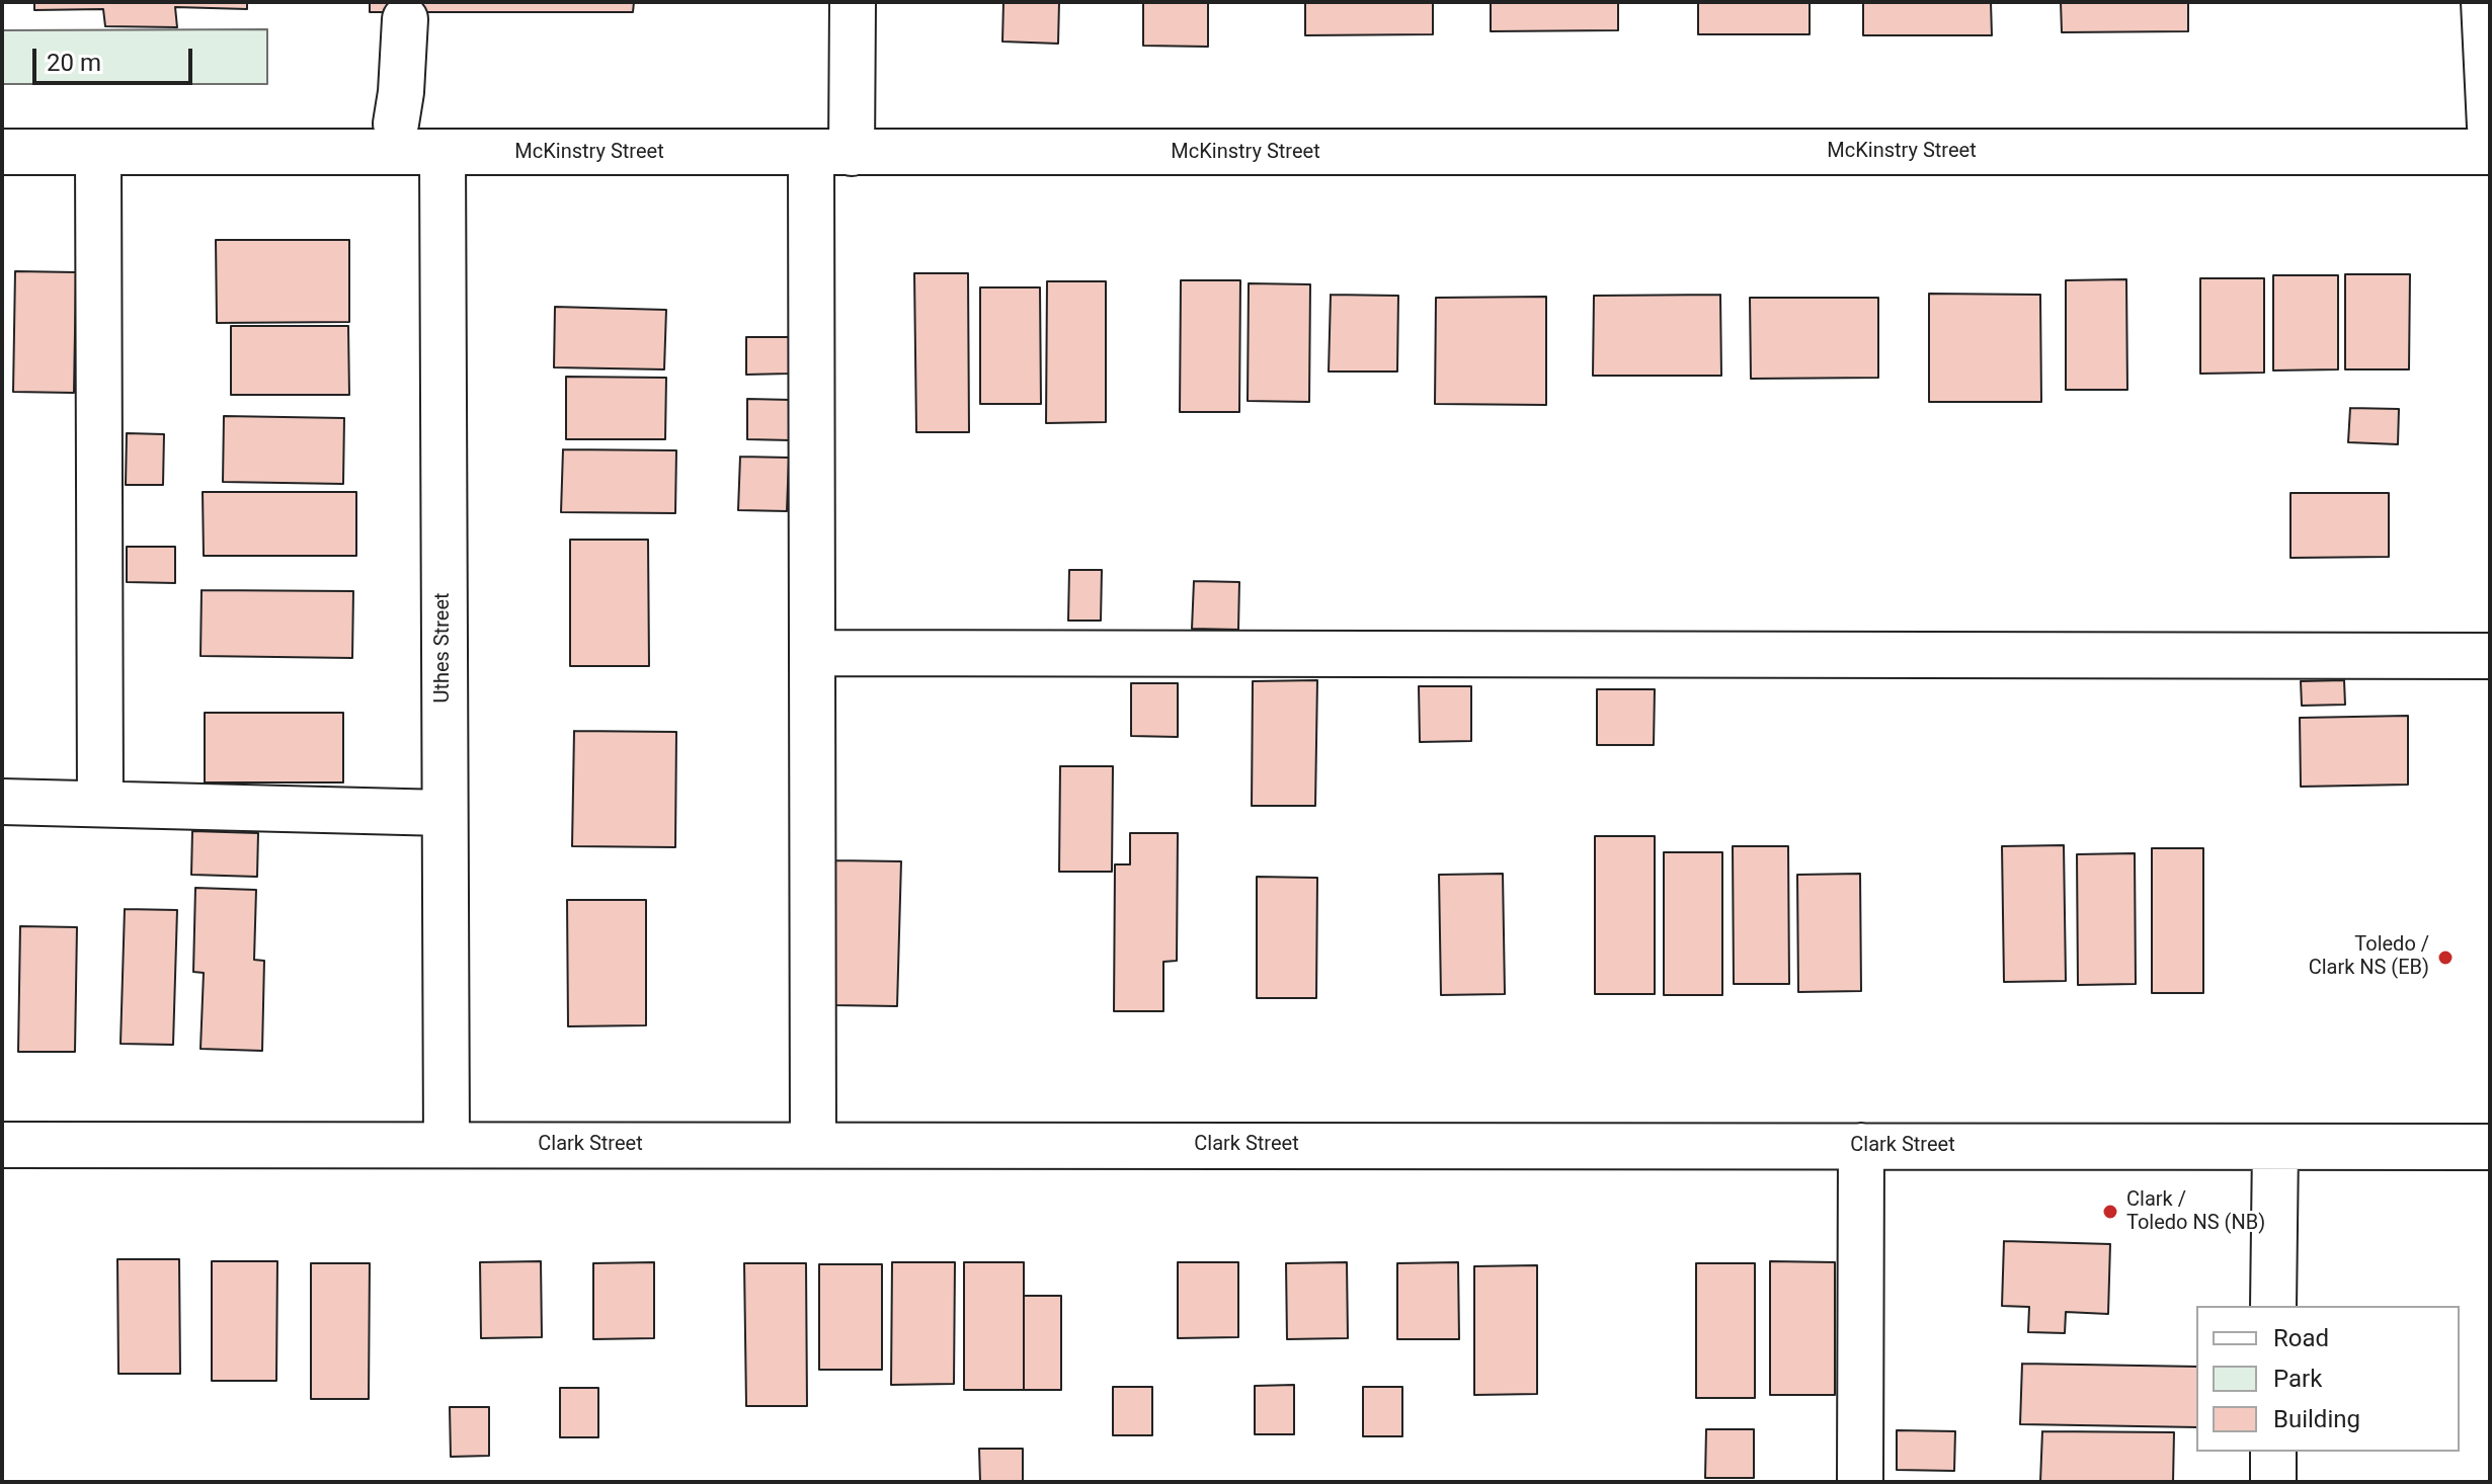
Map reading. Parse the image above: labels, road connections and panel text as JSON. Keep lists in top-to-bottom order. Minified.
{"streets":{"street":["McKinstry Street","Uthes Street","Clark Street"]},"crossings":[["McKinstry Street","Uthes Street"],["Uthes Street","Clark Street"]],"places":["Toledo / Clark NS (EB)","Clark / Toledo NS (NB)"],"legend":["Road","Park","Building"],"scale_bar":"20 m"}
